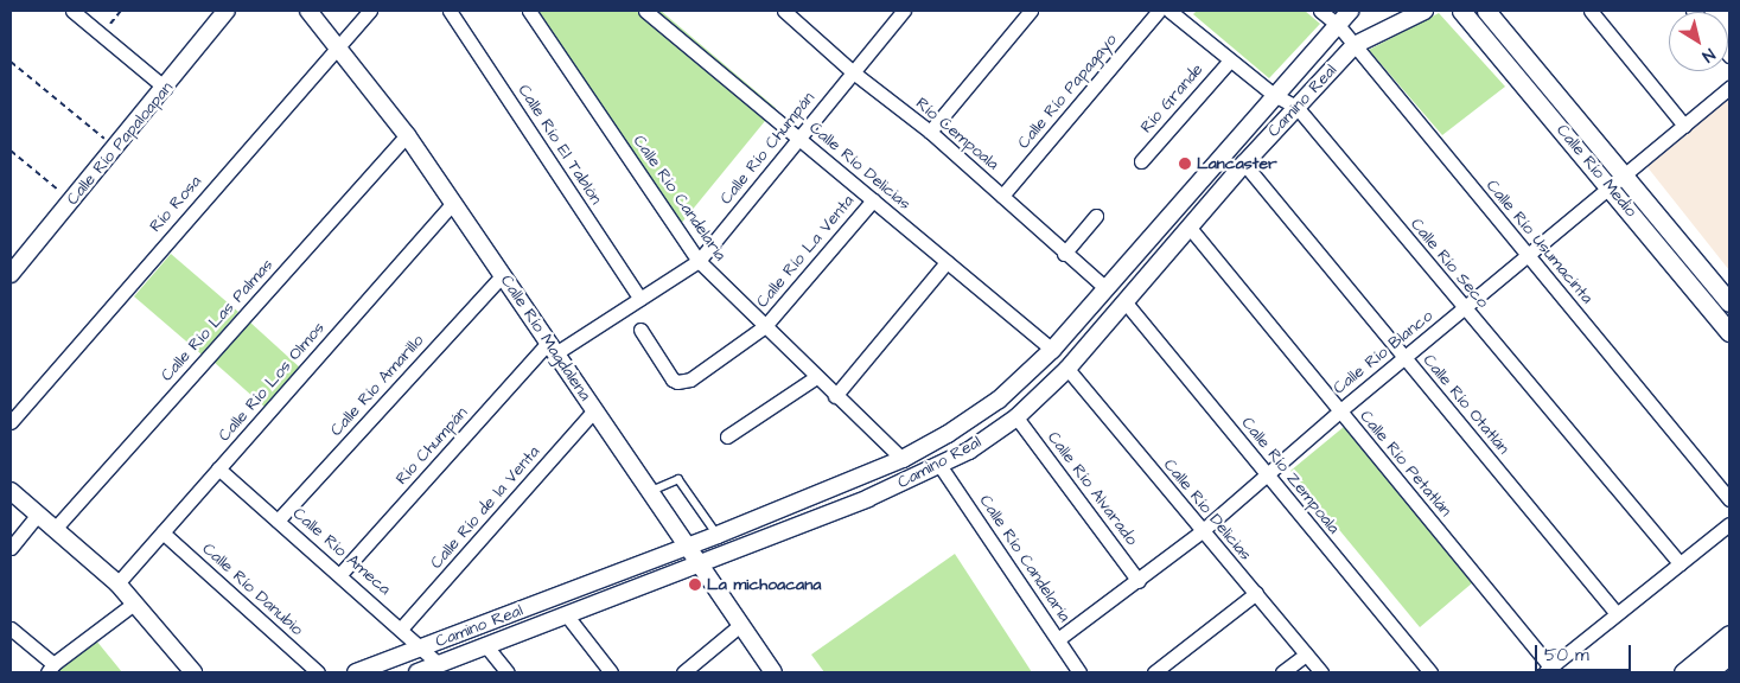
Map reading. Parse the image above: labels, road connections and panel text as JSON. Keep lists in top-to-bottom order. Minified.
{"streets":{"main road":["Calle Río Medio"],"street":["Calle Río Papagayo","Río Grande","Camino Real","Río Cempoala","Calle Río Papaloapan","Calle Río El Tablón","Calle Río Chumpán","Calle Río Delicias","Calle Río Candelaria","Río Rosa","Calle Río Usumacinta","Calle Río La Venta","Calle Río Seco","Calle Río Las Palmas","Calle Río Magdalena","Calle Río Blanco","Calle Río Los Olmos","Calle Río Amarillo","Calle Río Otatlán","Río Chumpán","Calle Río Petatlán","Calle Río Zempoala","Calle Río Alvarado","Calle Río de la Venta","Calle Río Ameca","Calle Río Danubio"]},"crossings":[["Calle Río Papagayo","Río Cempoala"],["Río Grande","Calle Río Seco"],["Camino Real","Río Cempoala"],["Camino Real","Calle Río Delicias"],["Camino Real","Calle Río Candelaria"],["Camino Real","Calle Río Usumacinta"],["Camino Real","Calle Río Seco"],["Camino Real","Calle Río Magdalena"],["Camino Real","Calle Río Otatlán"],["Camino Real","Calle Río Petatlán"],["Camino Real","Calle Río Zempoala"],["Camino Real","Calle Río Alvarado"],["Camino Real","Calle Río Ameca"],["Río Cempoala","Calle Río Chumpán"],["Calle Río El Tablón","Calle Río Chumpán"],["Calle Río Chumpán","Calle Río Delicias"],["Calle Río Chumpán","Calle Río Candelaria"],["Calle Río Chumpán","Calle Río Magdalena"],["Calle Río Chumpán","Río Chumpán"],["Calle Río Delicias","Calle Río La Venta"],["Calle Río Delicias","Calle Río Blanco"],["Calle Río Medio","Calle Río Blanco"],["Calle Río Candelaria","Calle Río La Venta"],["Calle Río Candelaria","Calle Río Blanco"],["Río Rosa","Calle Río Magdalena"],["Calle Río Usumacinta","Calle Río Blanco"],["Calle Río Seco","Calle Río Blanco"],["Calle Río Las Palmas","Calle Río Magdalena"],["Calle Río Magdalena","Calle Río Los Olmos"],["Calle Río Magdalena","Calle Río Amarillo"],["Calle Río Magdalena","Río Chumpán"],["Calle Río Magdalena","Calle Río de la Venta"],["Calle Río Blanco","Calle Río Otatlán"],["Calle Río Blanco","Calle Río Petatlán"],["Calle Río Blanco","Calle Río Zempoala"],["Calle Río Blanco","Calle Río Alvarado"],["Calle Río Los Olmos","Calle Río Ameca"],["Calle Río Los Olmos","Calle Río Danubio"],["Calle Río Amarillo","Calle Río Ameca"],["Río Chumpán","Calle Río Ameca"],["Calle Río de la Venta","Calle Río Ameca"]],"places":["Lancaster","La michoacana"],"scale_bar":"50 m","north":"bottom right"}
